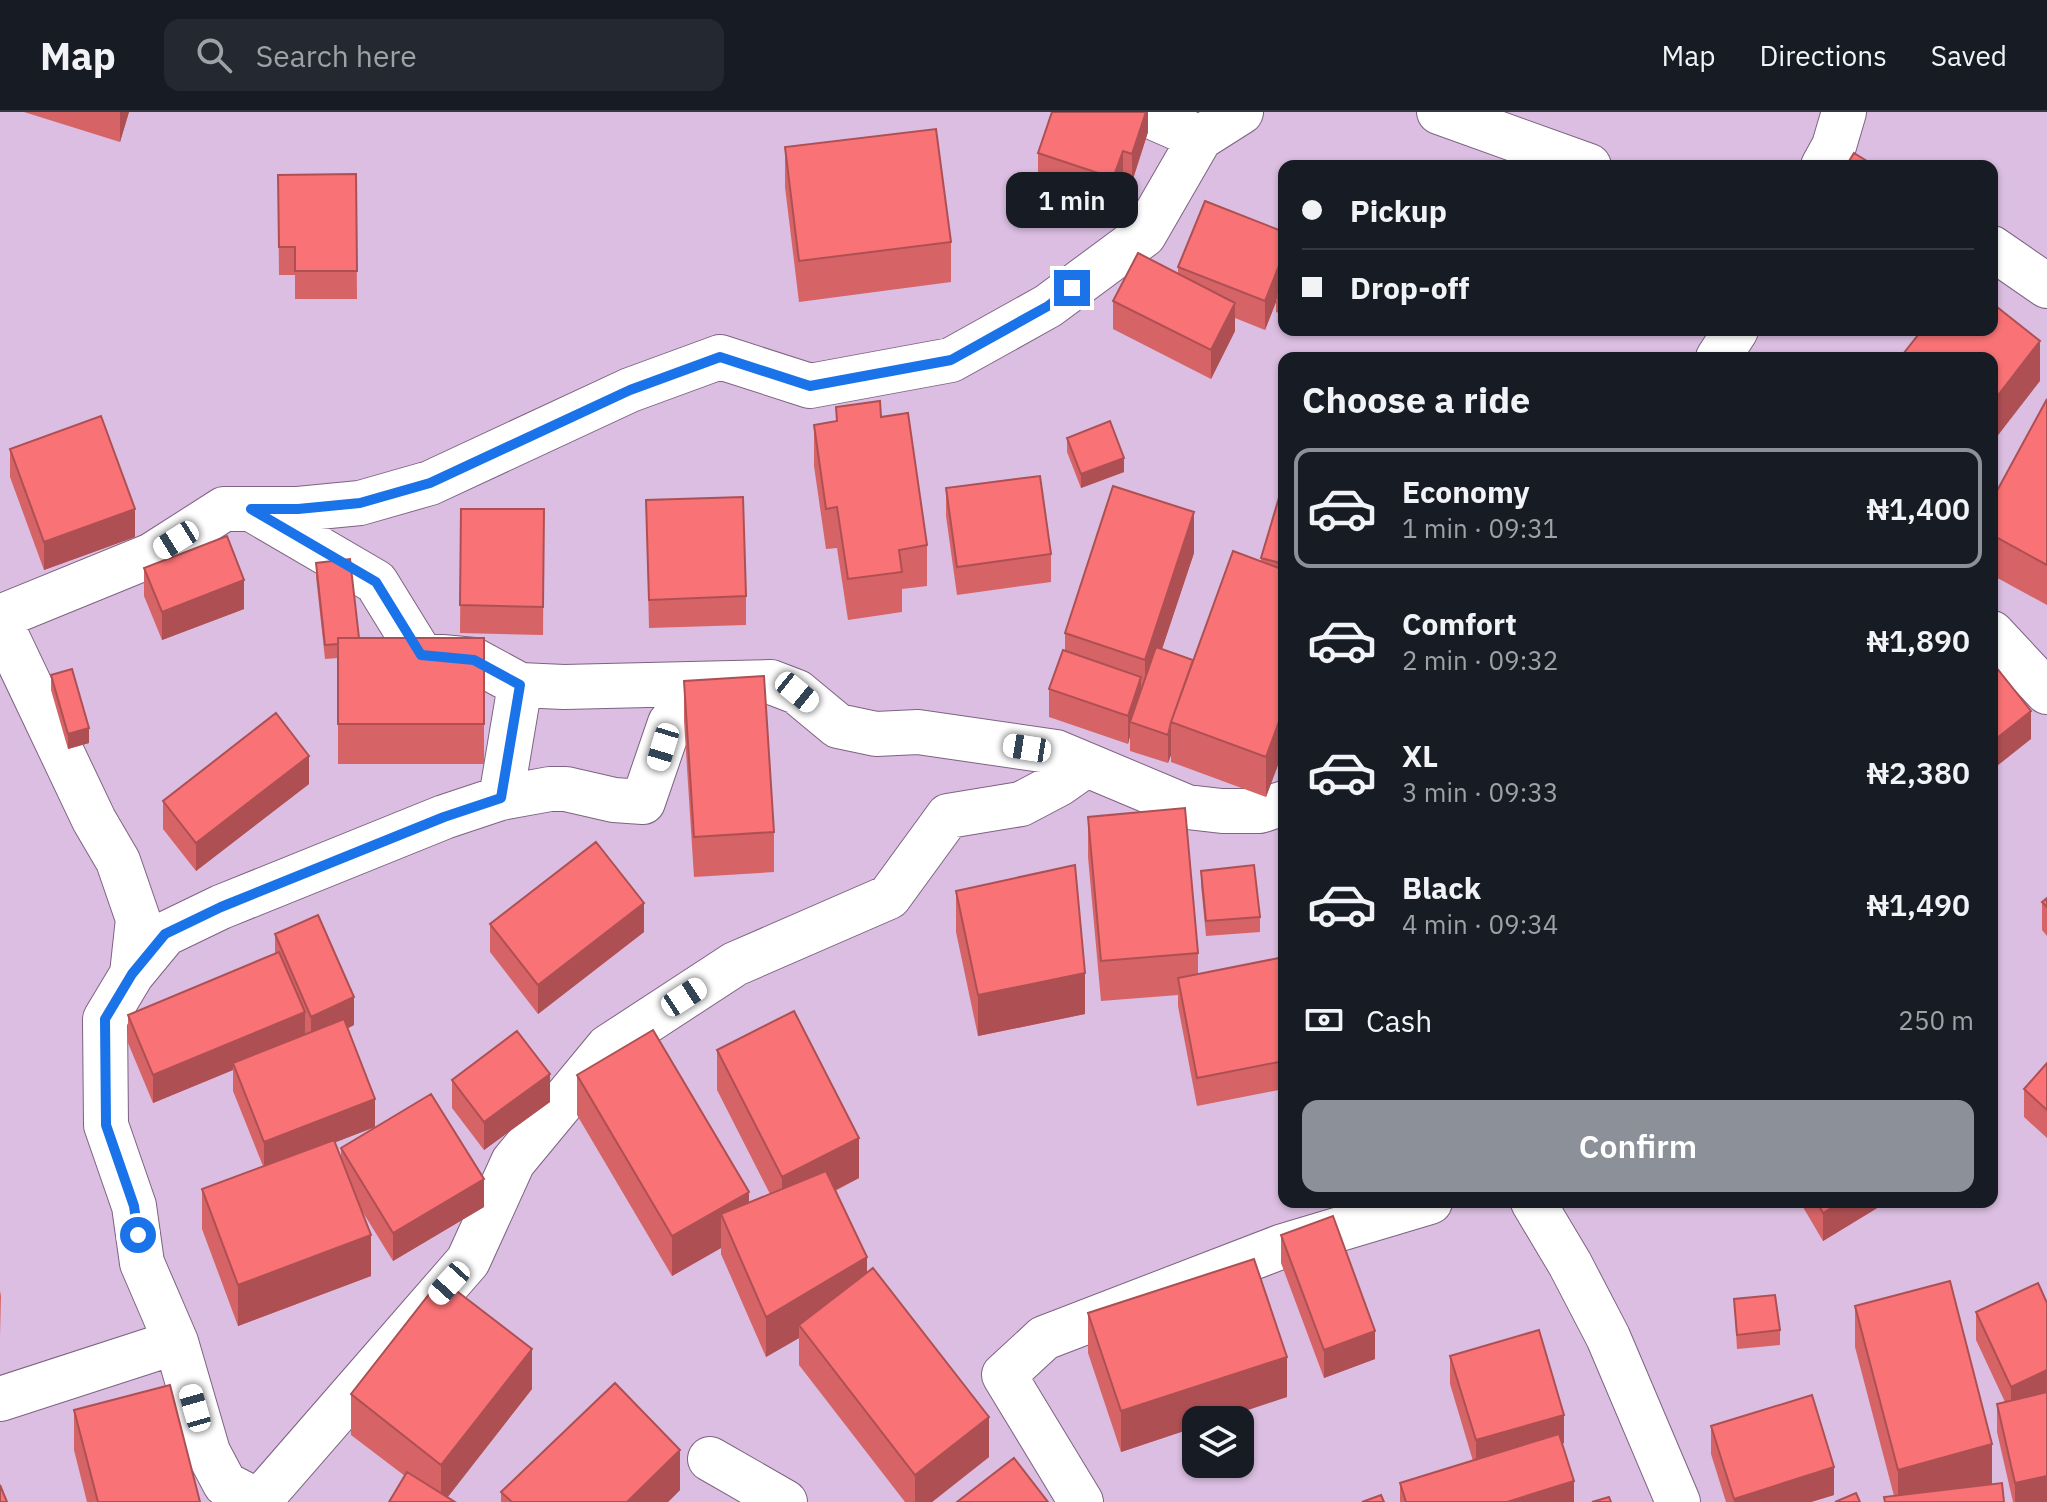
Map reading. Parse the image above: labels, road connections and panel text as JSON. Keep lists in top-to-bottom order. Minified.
{"page":{"header":"Map","search":"Search here","nav":["Map","Directions","Saved"],"banner":["Pickup","Drop-off"],"bubble":"1 min","heading":"Choose a ride","list":[{"name":"Economy","note":"1 min · 09:31","value":"₦1,400"},{"name":"Comfort","note":"2 min · 09:32","value":"₦1,890"},{"name":"XL","note":"3 min · 09:33","value":"₦2,380"},{"name":"Black","note":"4 min · 09:34","value":"₦1,490"}],"pay":["Cash","250 m"],"buttons":"Confirm"}}
